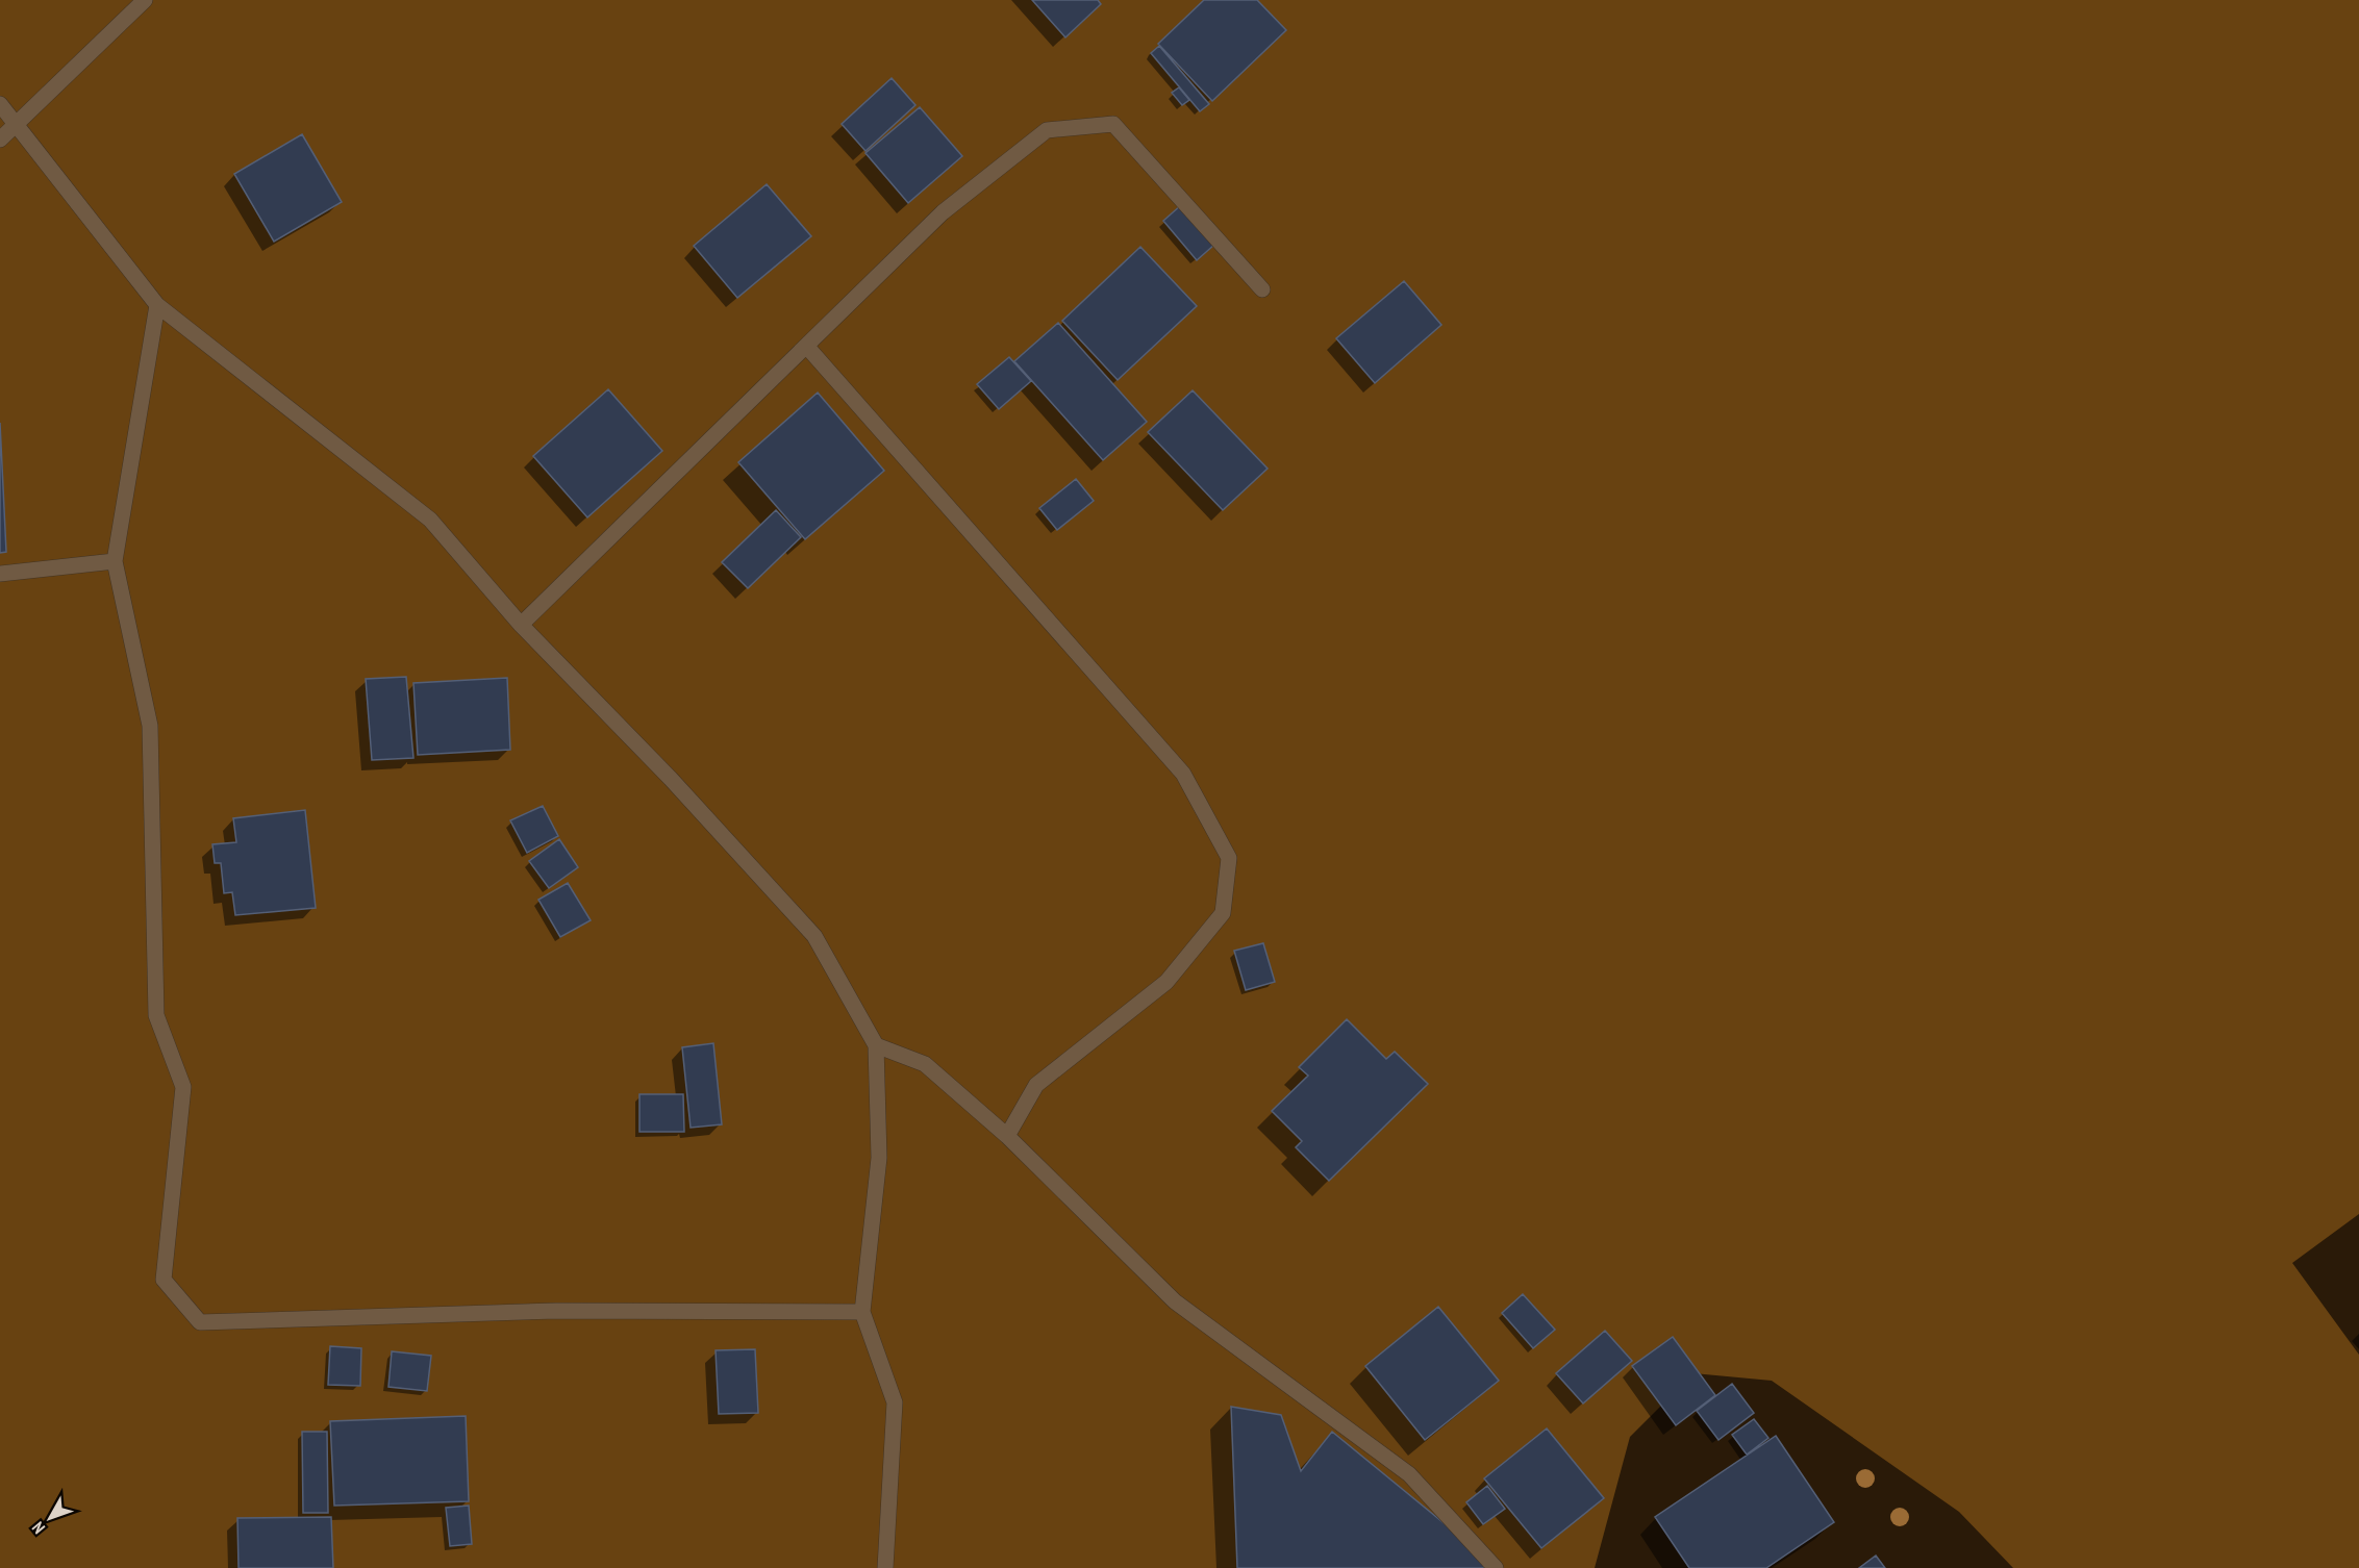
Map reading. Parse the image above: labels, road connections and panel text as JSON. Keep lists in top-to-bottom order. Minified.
{"north":"bottom left"}
